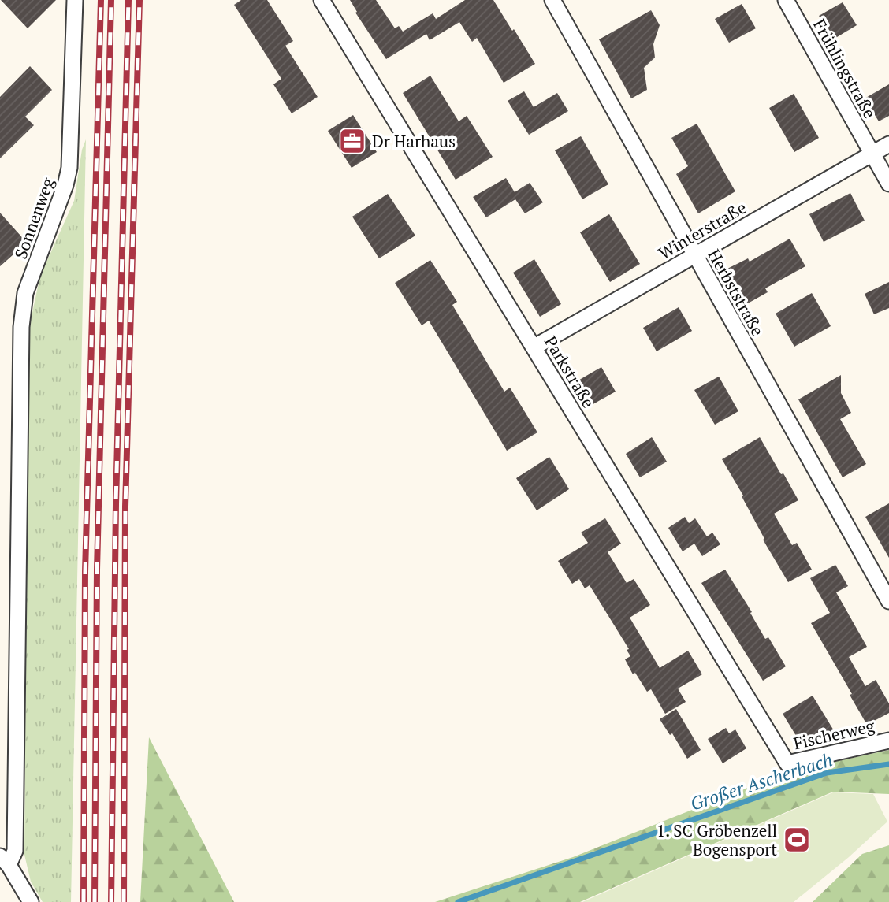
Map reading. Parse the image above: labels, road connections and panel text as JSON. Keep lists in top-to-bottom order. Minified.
{"streets":{"street":["Frühlingstraße","Sonnenweg","Winterstraße","Herbststraße","Parkstraße","Fischerweg"]},"crossings":[["Frühlingstraße","Winterstraße"],["Winterstraße","Herbststraße"],["Winterstraße","Parkstraße"],["Parkstraße","Fischerweg"]],"water":["Großer Ascherbach"],"places":{"office":["Dr Harhaus"],"sports":["1. SC Gröbenzell Bogensport"]}}
